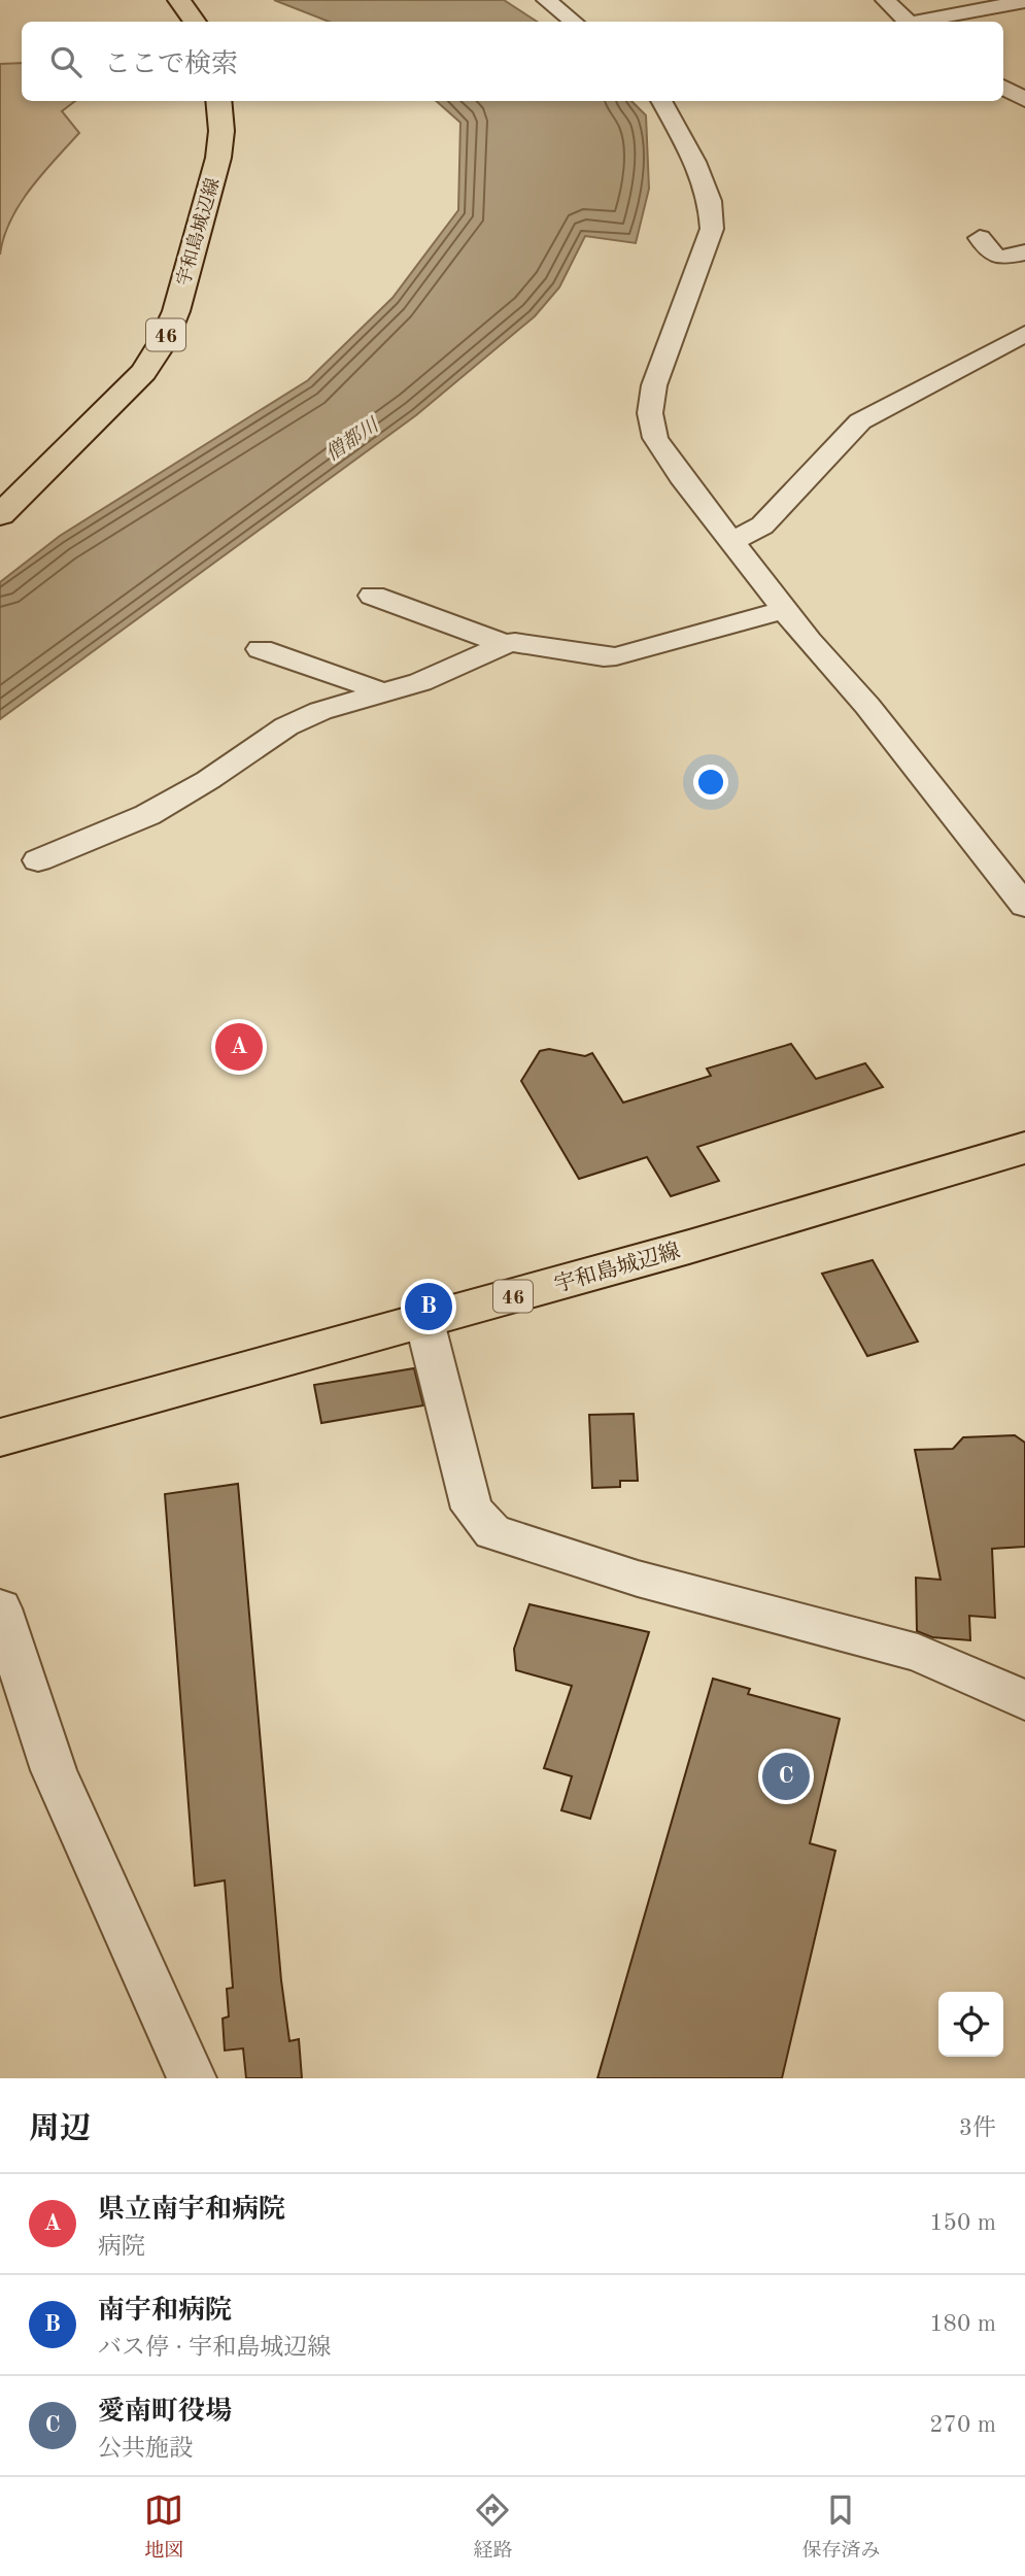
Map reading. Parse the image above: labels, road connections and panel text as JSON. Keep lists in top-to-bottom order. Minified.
{"streets":{"main road":["宇和島城辺線","46"]},"water":["僧都川"],"page":{"search":"ここで検索","pins":["A","B","C"],"heading":["周辺","3件"],"list":[{"mark":"A","name":"県立南宇和病院","note":"病院","value":"150 m"},{"mark":"B","name":"南宇和病院","note":"バス停 · 宇和島城辺線","value":"180 m"},{"mark":"C","name":"愛南町役場","note":"公共施設","value":"270 m"}],"nav":["地図","経路","保存済み"]}}
